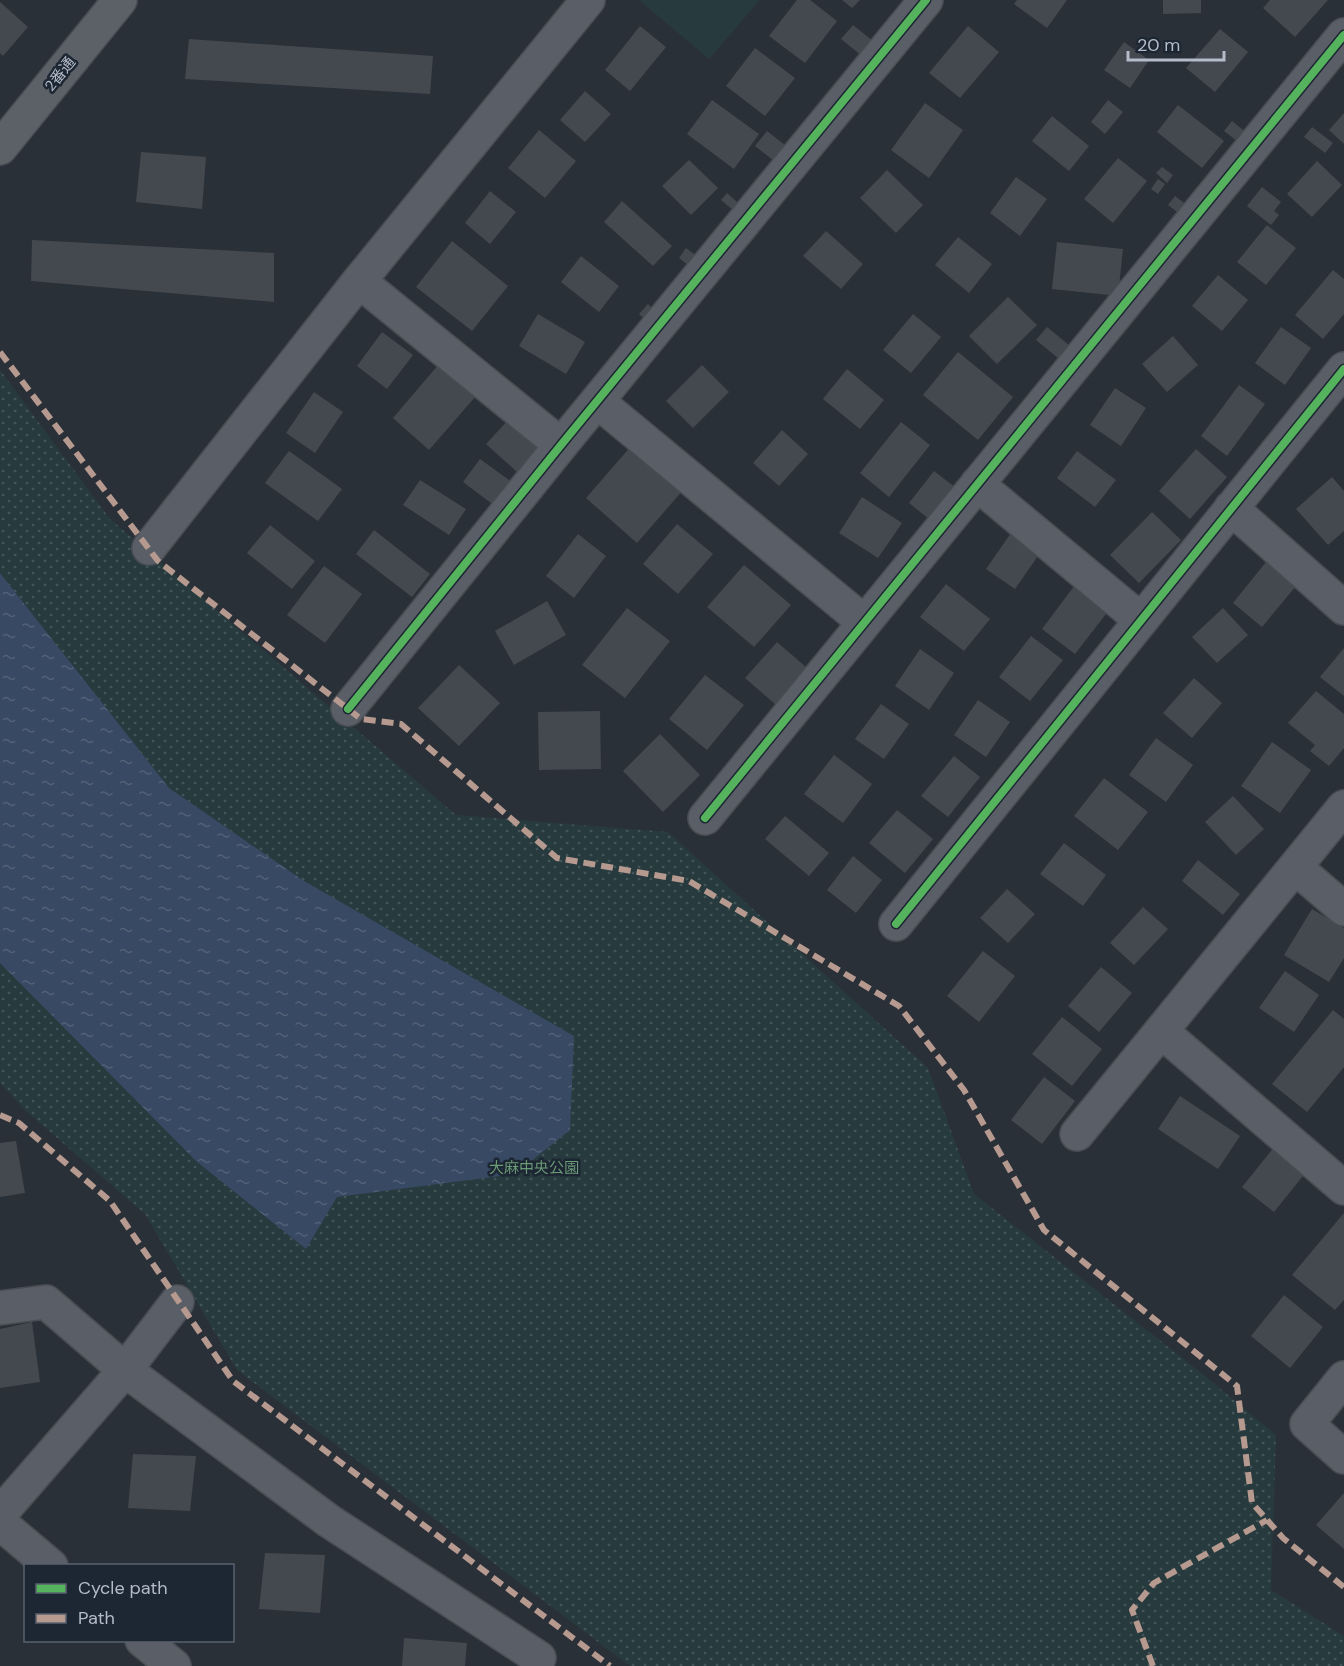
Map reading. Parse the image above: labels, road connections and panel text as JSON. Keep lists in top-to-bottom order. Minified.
{"streets":{"main road":["2番通"]},"parks":["大麻中央公園"],"legend":["Cycle path","Path"],"scale_bar":"20 m"}
